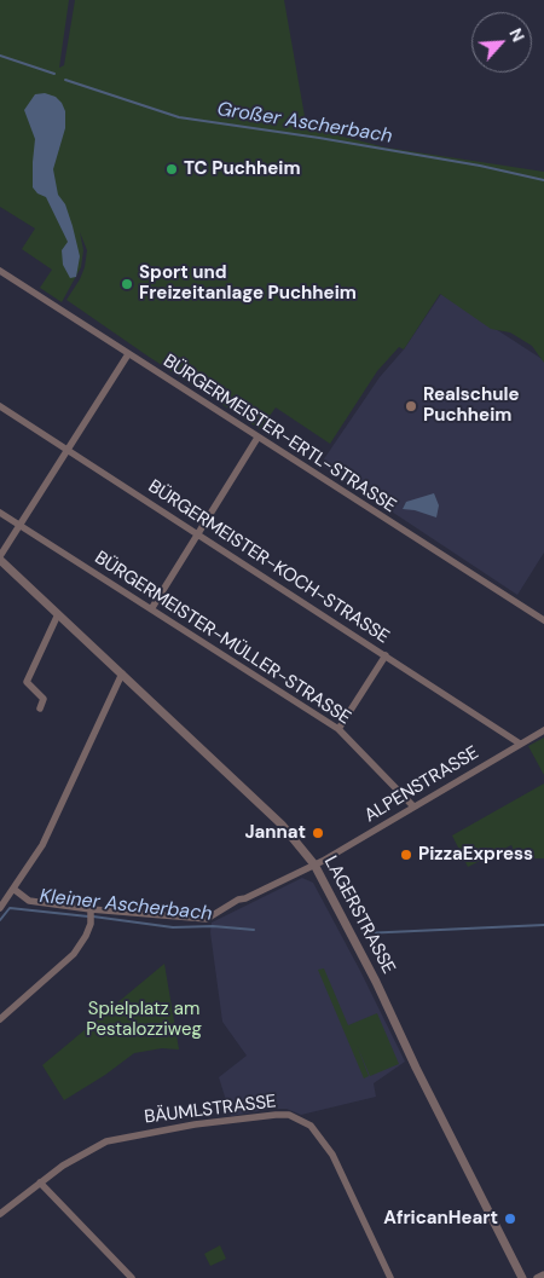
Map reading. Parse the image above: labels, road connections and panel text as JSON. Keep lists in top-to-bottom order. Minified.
{"streets":{"street":["BÜRGERMEISTER-ERTL-STRASSE","BÜRGERMEISTER-KOCH-STRASSE","BÜRGERMEISTER-MÜLLER-STRASSE","ALPENSTRASSE","LAGERSTRASSE","BÄUMLSTRASSE"]},"crossings":[["BÜRGERMEISTER-KOCH-STRASSE","ALPENSTRASSE"],["BÜRGERMEISTER-MÜLLER-STRASSE","ALPENSTRASSE"],["ALPENSTRASSE","LAGERSTRASSE"]],"water":["Großer Ascherbach","Kleiner Ascherbach"],"parks":["Spielplatz am Pestalozziweg"],"places":["TC Puchheim","Sport und Freizeitanlage Puchheim","Realschule Puchheim","Jannat","PizzaExpress","AfricanHeart"],"north":"top right"}
